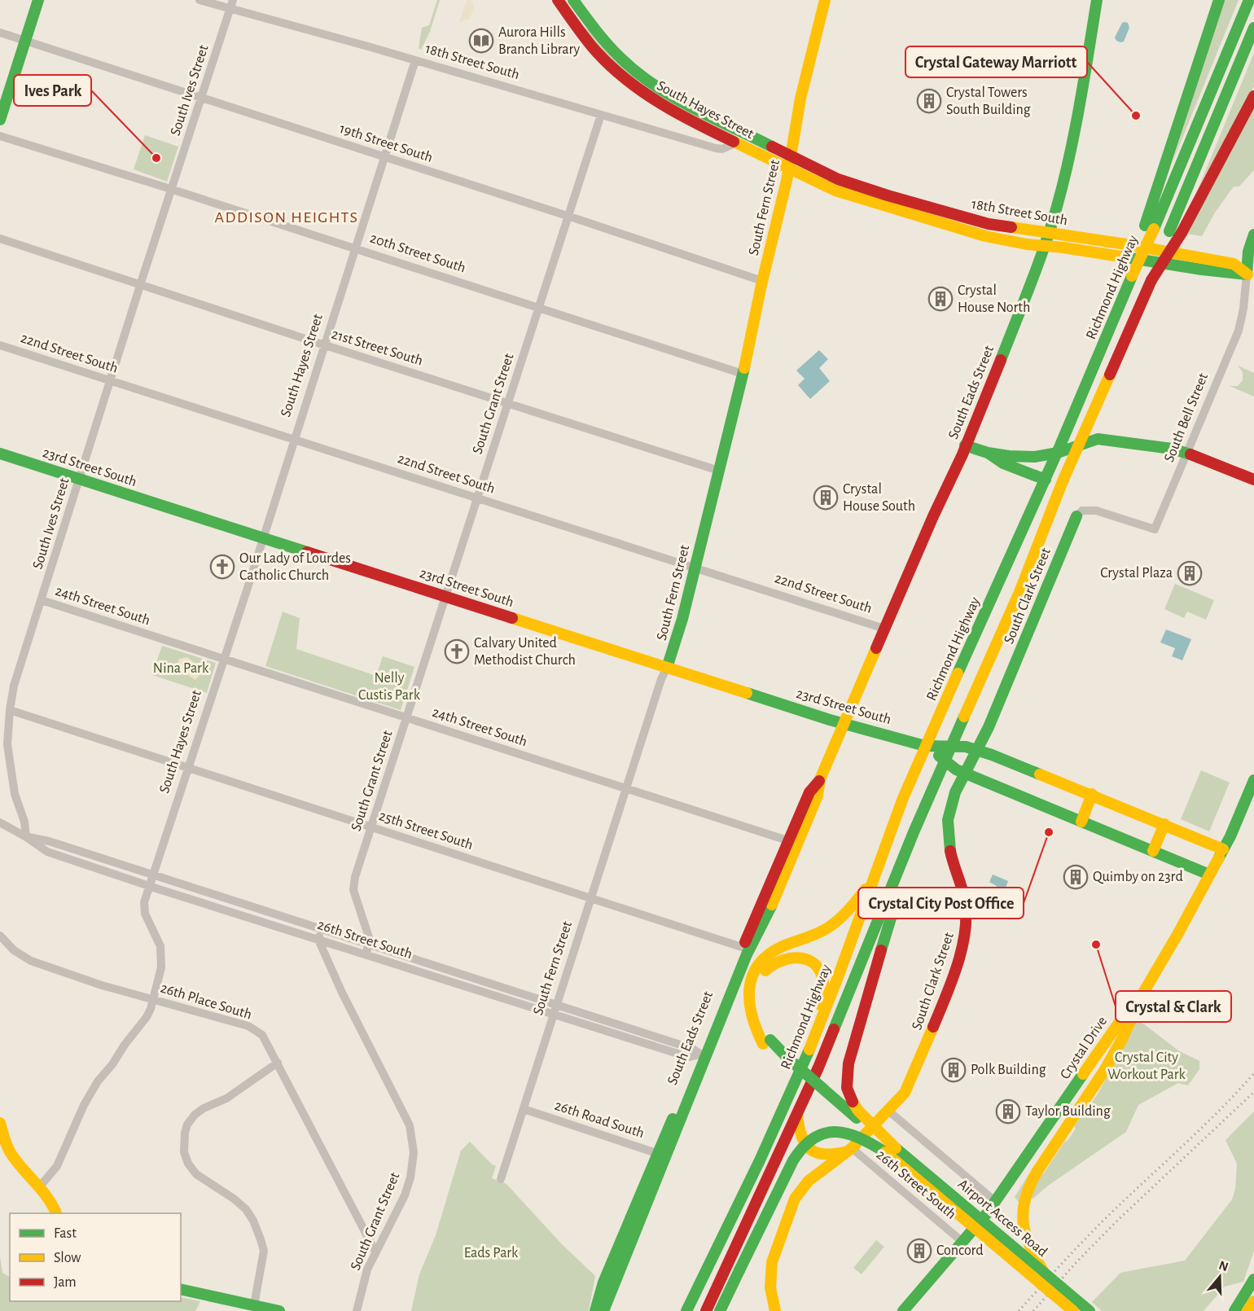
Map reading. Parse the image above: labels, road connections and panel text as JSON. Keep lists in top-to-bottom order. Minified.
{"streets":{"main road":["18th Street South","South Hayes Street","South Fern Street","Richmond Highway","South Eads Street","South Bell Street","23rd Street South","South Clark Street","Crystal Drive","Airport Access Road"],"street":["South Ives Street","19th Street South","20th Street South","21st Street South","22nd Street South","South Grant Street","24th Street South","25th Street South","26th Street South","26th Place South","26th Road South"]},"crossings":[["18th Street South","South Ives Street"],["18th Street South","South Hayes Street"],["18th Street South","South Fern Street"],["18th Street South","South Eads Street"],["18th Street South","South Grant Street"],["18th Street South","South Bell Street"],["South Ives Street","19th Street South"],["South Ives Street","20th Street South"],["South Ives Street","21st Street South"],["South Ives Street","22nd Street South"],["South Ives Street","23rd Street South"],["South Ives Street","24th Street South"],["South Ives Street","25th Street South"],["South Ives Street","26th Street South"],["South Hayes Street","19th Street South"],["South Hayes Street","South Fern Street"],["South Hayes Street","20th Street South"],["South Hayes Street","21st Street South"],["South Hayes Street","22nd Street South"],["South Hayes Street","23rd Street South"],["South Hayes Street","24th Street South"],["South Hayes Street","25th Street South"],["South Hayes Street","26th Street South"],["South Hayes Street","26th Place South"],["19th Street South","South Fern Street"],["19th Street South","South Grant Street"],["South Fern Street","20th Street South"],["South Fern Street","21st Street South"],["South Fern Street","22nd Street South"],["South Fern Street","23rd Street South"],["South Fern Street","24th Street South"],["South Fern Street","25th Street South"],["South Fern Street","26th Street South"],["South Fern Street","26th Road South"],["20th Street South","South Grant Street"],["Richmond Highway","23rd Street South"],["21st Street South","South Grant Street"],["22nd Street South","South Eads Street"],["22nd Street South","South Grant Street"],["South Eads Street","23rd Street South"],["South Eads Street","24th Street South"],["South Eads Street","25th Street South"],["South Eads Street","26th Street South"],["South Eads Street","26th Road South"],["South Grant Street","23rd Street South"],["South Grant Street","24th Street South"],["South Grant Street","25th Street South"],["South Grant Street","26th Street South"],["South Grant Street","26th Place South"],["South Bell Street","South Clark Street"],["23rd Street South","South Clark Street"],["23rd Street South","Crystal Drive"],["South Clark Street","26th Street South"],["26th Street South","Crystal Drive"]],"districts":["ADDISON HEIGHTS"],"parks":["Nina Park","Nelly Custis Park","Crystal City Workout Park","Eads Park"],"places":{"library":["Aurora Hills Branch Library"],"building":["Crystal Towers South Building","Crystal House North","Crystal House South","Crystal Plaza","Quimby on 23rd","Polk Building","Taylor Building","Concord"],"other":["Crystal Gateway Marriott","Ives Park","Crystal City Post Office","Crystal & Clark"],"church":["Our Lady of Lourdes Catholic Church","Calvary United Methodist Church"]},"legend":["Fast","Slow","Jam"],"north":"top"}
